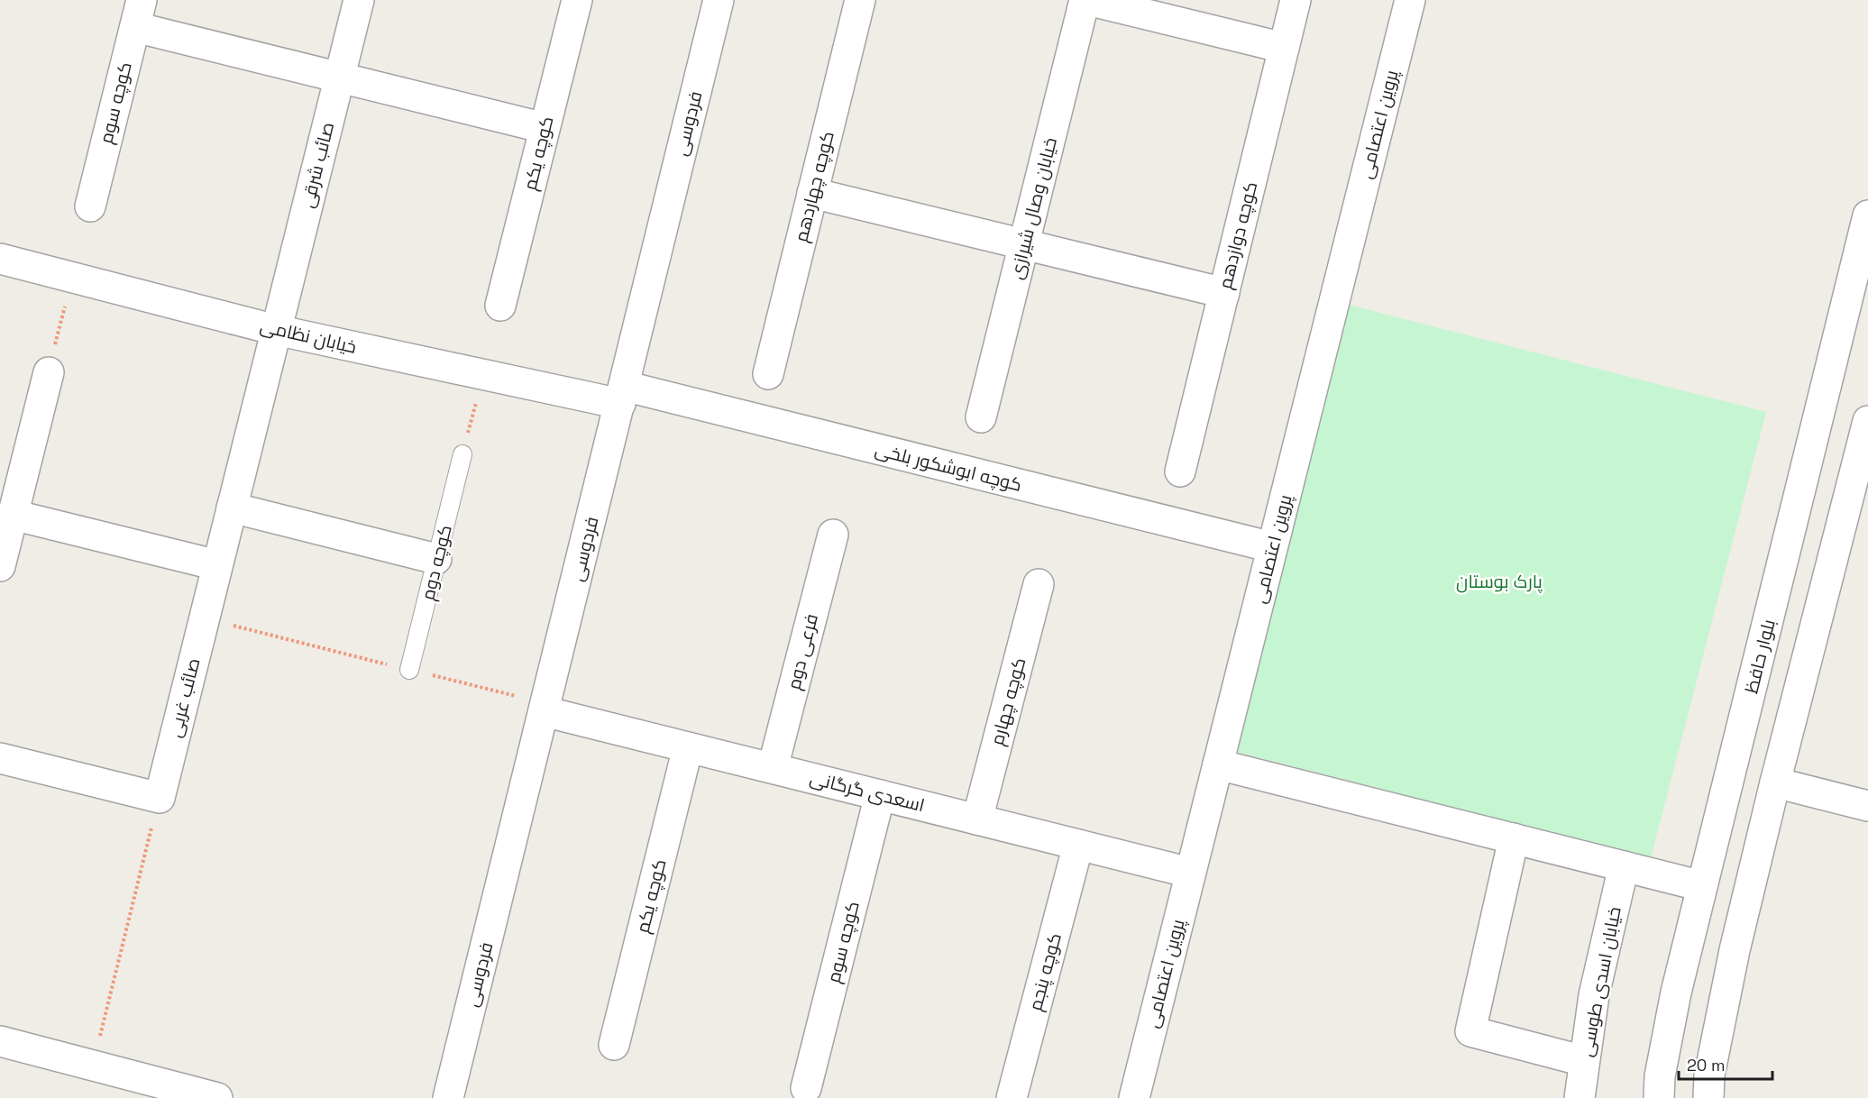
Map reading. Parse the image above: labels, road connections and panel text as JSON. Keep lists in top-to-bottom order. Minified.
{"streets":{"street":["کوچه سوم","فردوسی","پروین اعتصامی","کوچه یکم","صائب شرقی","کوچه چهاردهم","خیابان وصال شیرازی","کوچه دوازدهم","خیابان نظامی","کوچه ابوشکور بلخی","فرعی دوم","بلوار حافظ","صائب غربی","کوچه چهارم","اسعدی گرگانی","کوچه پنجم","خیابان اسدی طوسی"],"lane":["کوچه دوم"]},"crossings":[["کوچه سوم","اسعدی گرگانی"],["فردوسی","خیابان نظامی"],["فردوسی","کوچه ابوشکور بلخی"],["فردوسی","اسعدی گرگانی"],["پروین اعتصامی","کوچه ابوشکور بلخی"],["پروین اعتصامی","اسعدی گرگانی"],["کوچه یکم","اسعدی گرگانی"],["صائب شرقی","خیابان نظامی"],["صائب شرقی","صائب غربی"],["خیابان نظامی","کوچه ابوشکور بلخی"],["خیابان نظامی","صائب غربی"],["فرعی دوم","اسعدی گرگانی"],["کوچه چهارم","اسعدی گرگانی"],["اسعدی گرگانی","کوچه پنجم"]],"parks":["پارک بوستان"],"scale_bar":"20 m"}
